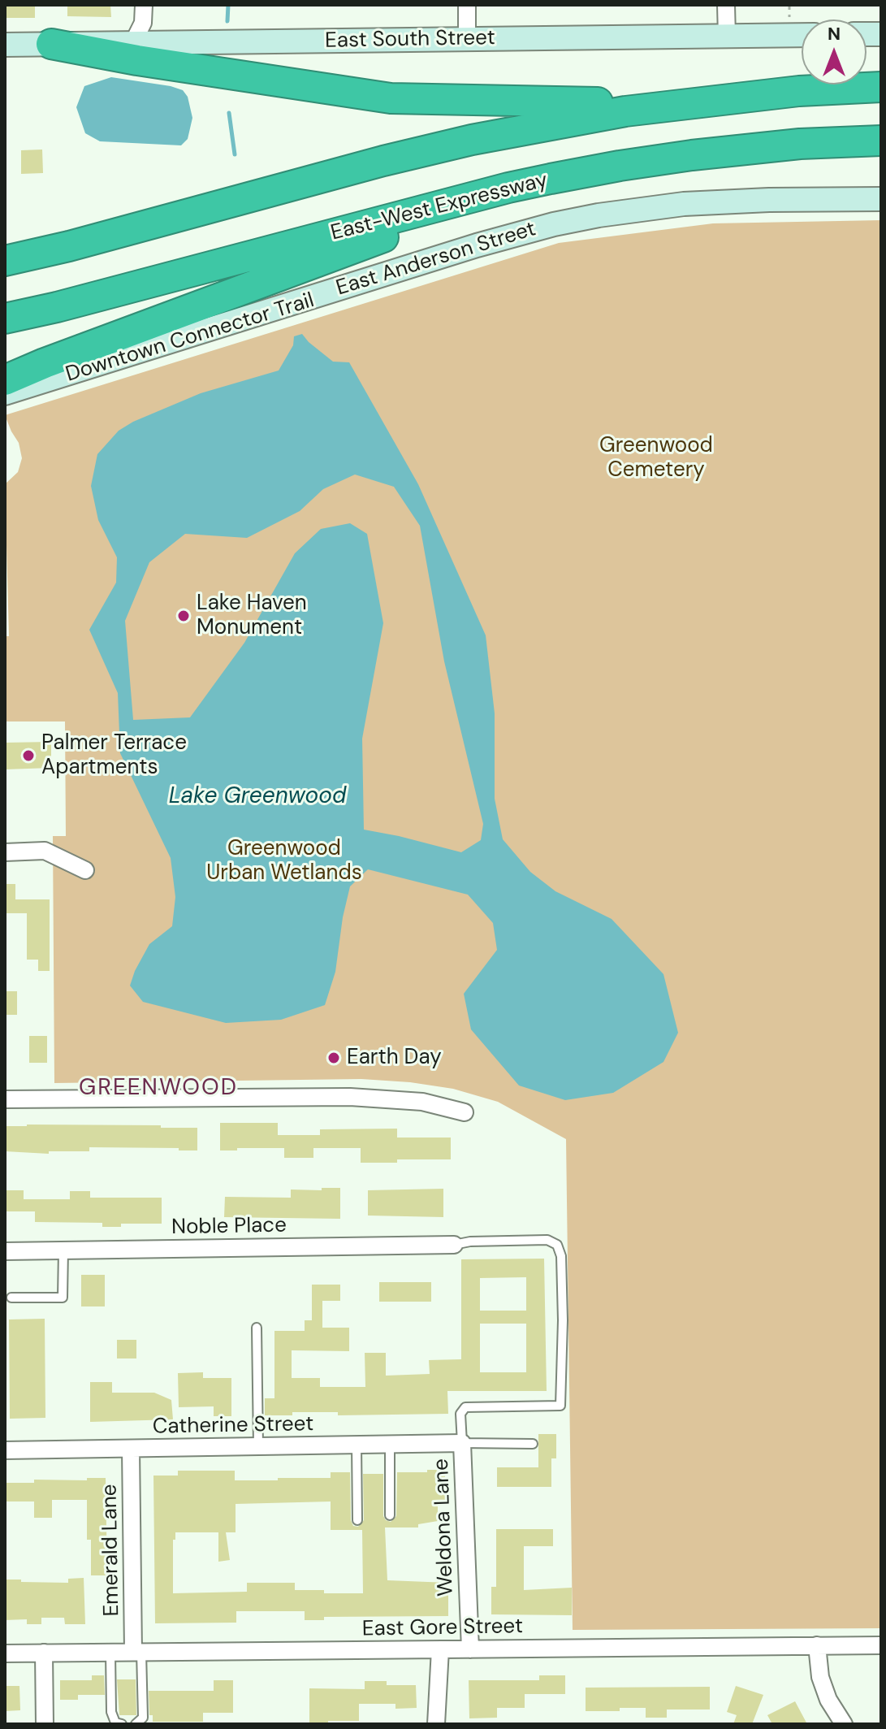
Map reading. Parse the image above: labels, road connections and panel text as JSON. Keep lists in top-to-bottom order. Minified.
{"streets":{"highway":["East-West Expressway"],"main road":["East South Street","East Anderson Street"],"street":["Noble Place","Catherine Street","Weldona Lane","Emerald Lane","East Gore Street"]},"crossings":[["Catherine Street","Weldona Lane"],["Catherine Street","Emerald Lane"],["Weldona Lane","East Gore Street"],["Emerald Lane","East Gore Street"]],"districts":["GREENWOOD"],"water":["Lake Greenwood"],"parks":["Greenwood Cemetery","Greenwood Urban Wetlands"],"places":["Lake Haven Monument","Palmer Terrace Apartments","Earth Day"],"north":"top"}
